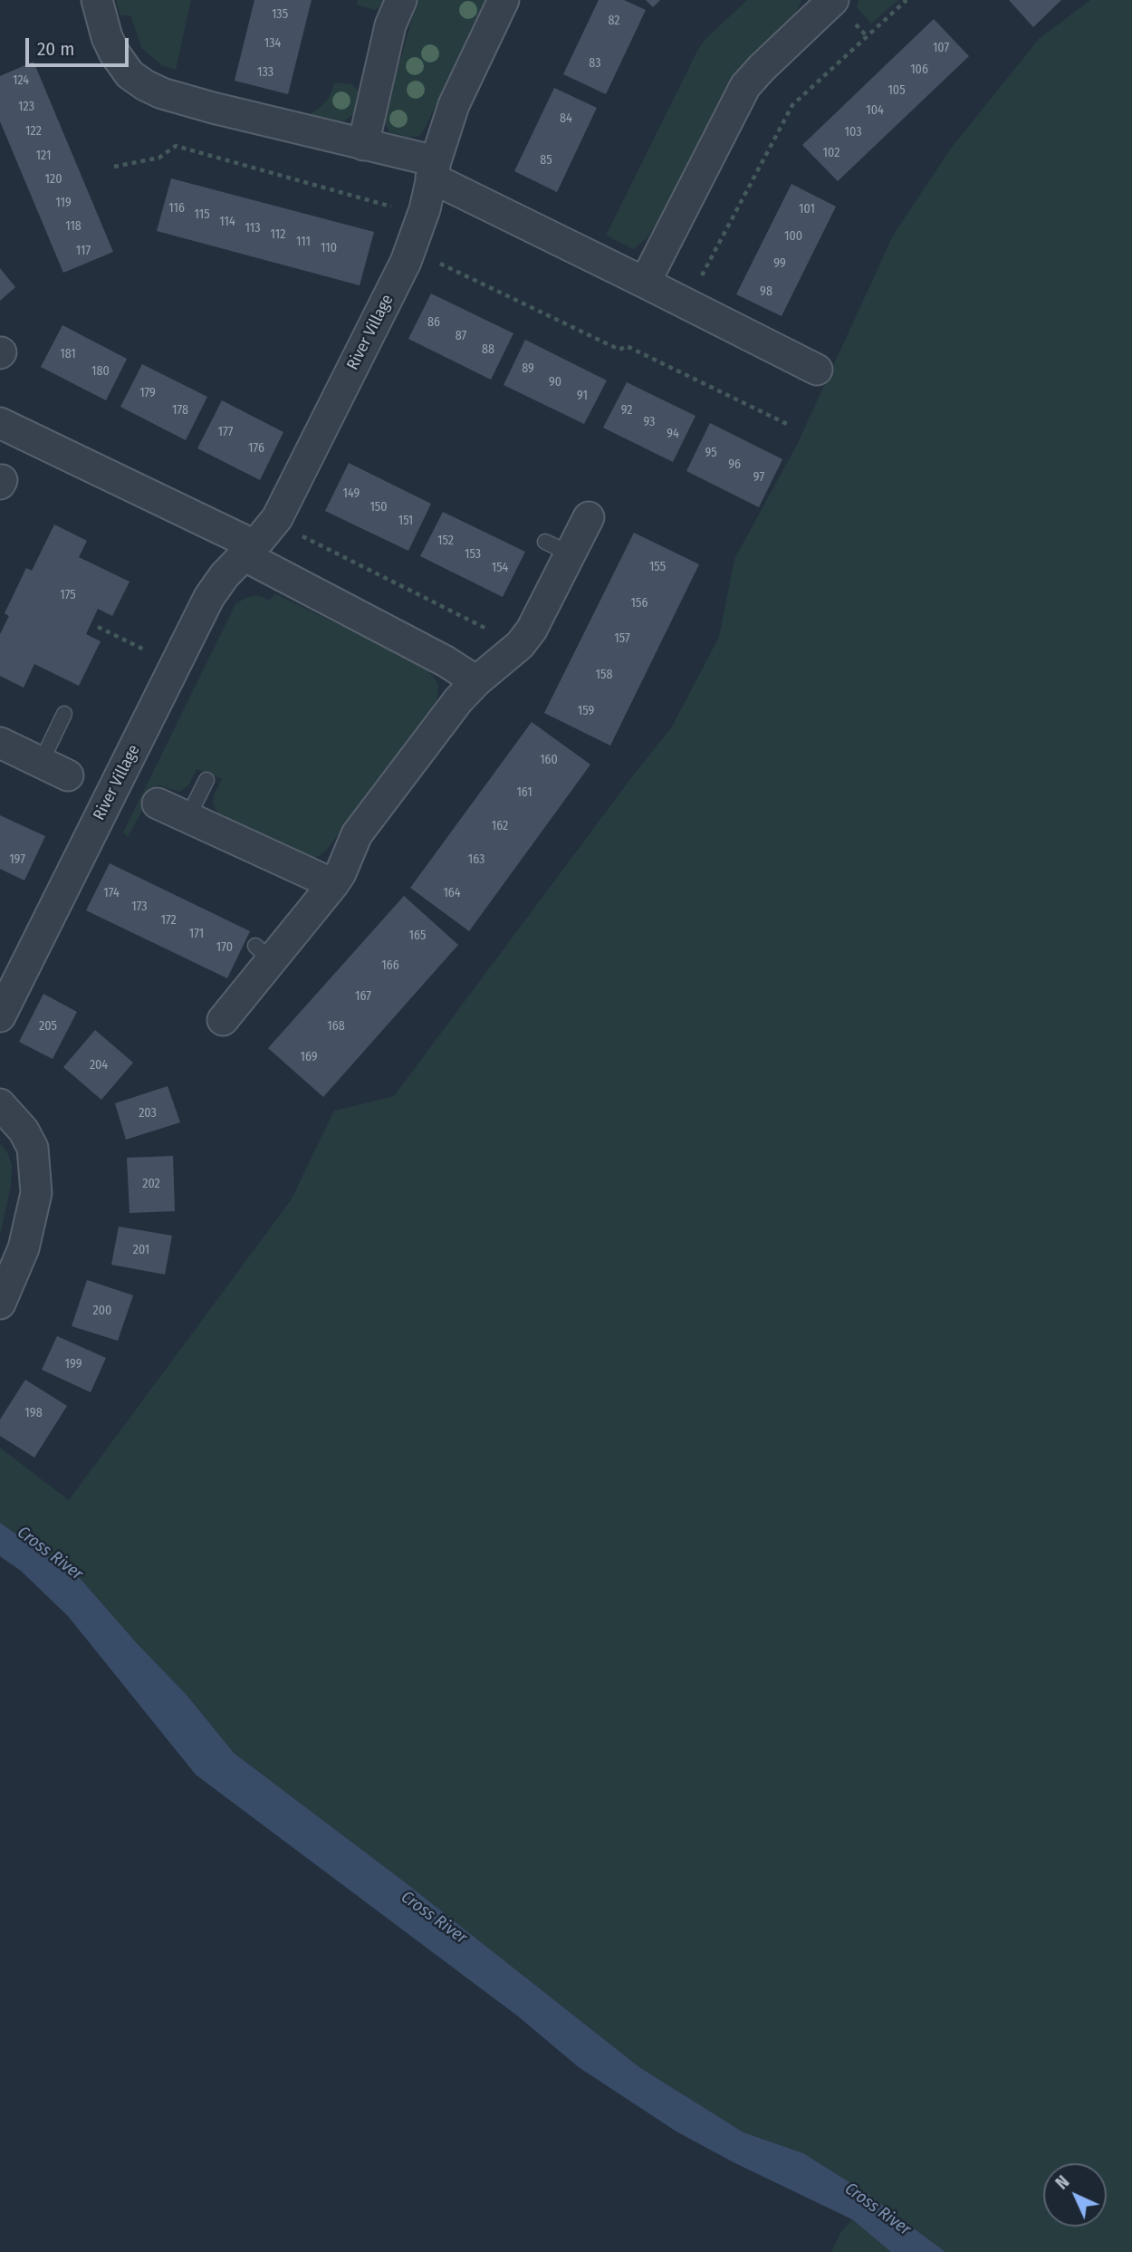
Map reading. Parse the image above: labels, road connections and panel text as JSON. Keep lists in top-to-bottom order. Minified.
{"streets":{"street":["River Village"]},"water":["Cross River"],"house_numbers":["135","82","134","107","83","106","133","124","105","123","104","84","122","103","102","121","85","120","119","116","101","115","114","118","113","112","100","111","110","117","99","98","86","87","88","181","89","180","90","179","91","178","92","93","177","94","176","95","96","97","149","150","151","152","153","155","154","175","156","157","158","159","160","161","162","197","163","174","164","173","172","171","165","170","166","167","205","168","169","204","203","202","201","200","199","198"],"scale_bar":"20 m","north":"top left"}
